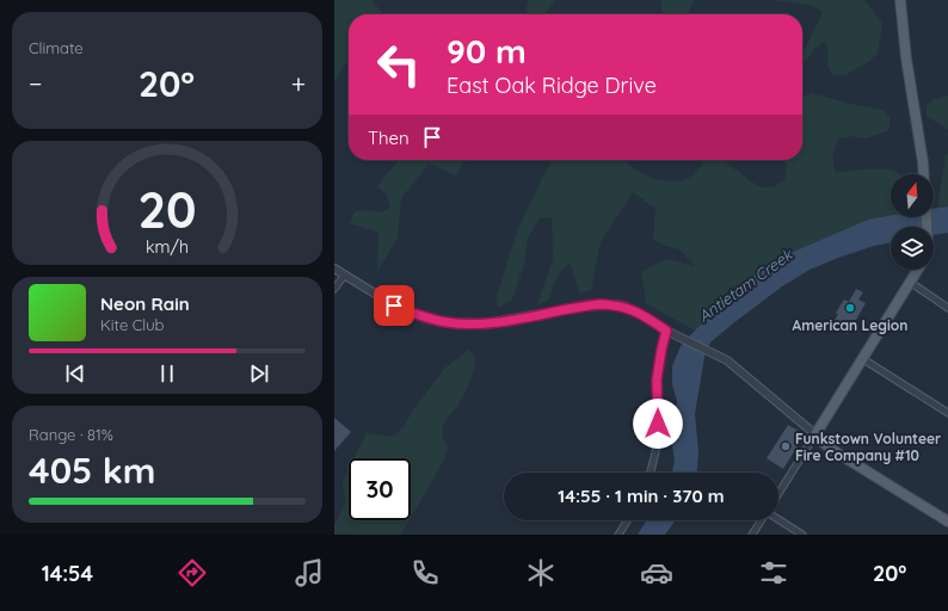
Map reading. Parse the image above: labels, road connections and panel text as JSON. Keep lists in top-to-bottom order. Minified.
{"water":["Antietam Creek"],"places":["American Legion","Funkstown Volunteer Fire Company #10"],"north":"top","page":{"tile":["Climate",["Range · 81%","405 km"]],"turn":["90 m","East Oak Ridge Drive"],"heat":["−","20°","+"],"then":"Then","song":["Neon Rain","Kite Club"],"limit":"30","trip":"14:55 · 1 min · 370 m","tabs":["14:54","20°"],"gauge":["20","km/h"]}}
